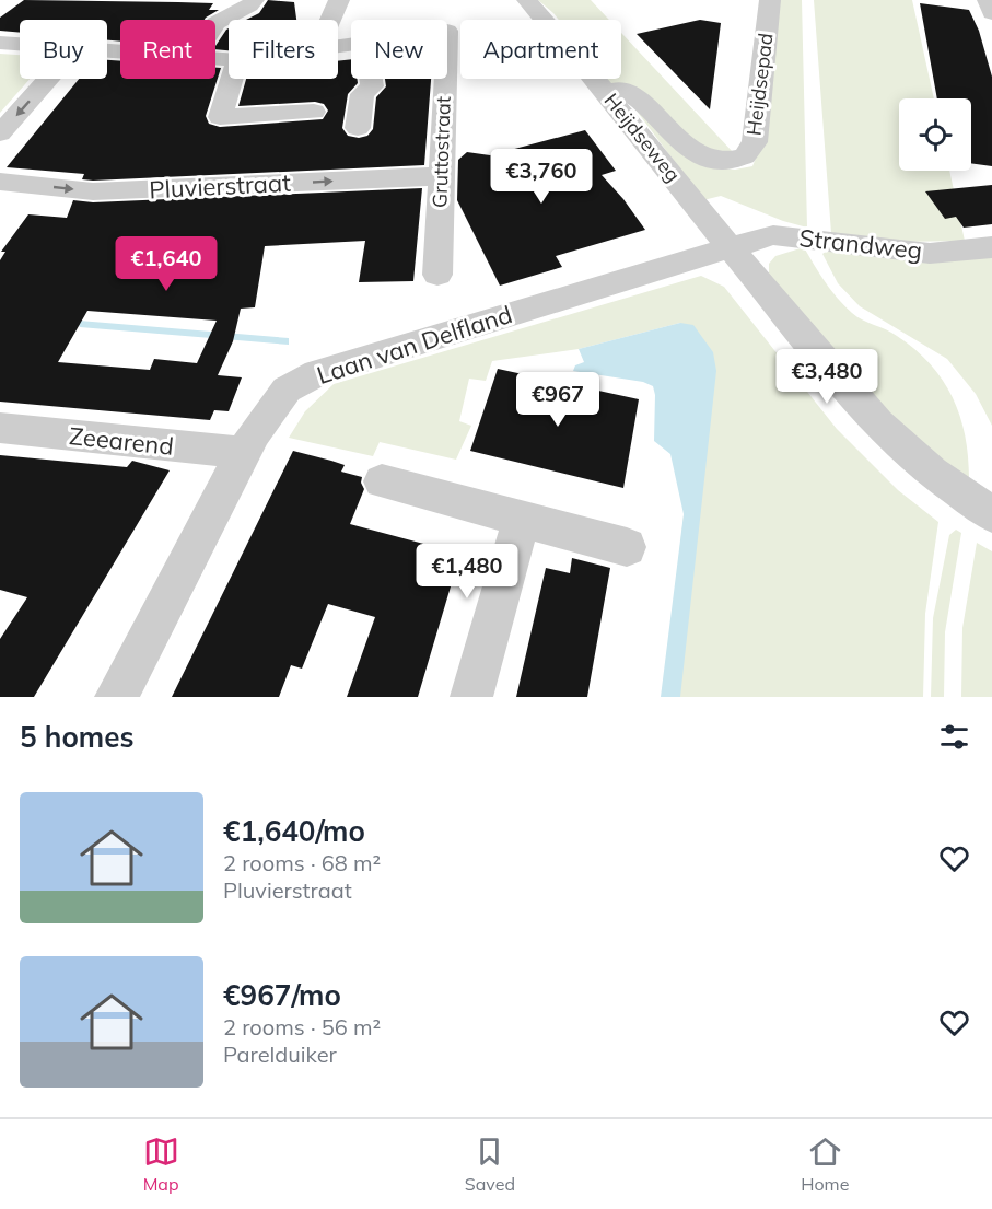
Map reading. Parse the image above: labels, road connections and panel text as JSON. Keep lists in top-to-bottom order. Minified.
{"streets":{"street":["Heijdsepad","Heijdseweg","Gruttostraat","Pluvierstraat","Strandweg","Laan van Delfland","Zeearend"]},"crossings":[["Heijdsepad","Heijdseweg"],["Heijdseweg","Strandweg"],["Heijdseweg","Laan van Delfland"],["Gruttostraat","Pluvierstraat"],["Strandweg","Laan van Delfland"],["Laan van Delfland","Zeearend"]],"one_way":["Pluvierstraat"],"page":{"chip":["Buy","Rent","Filters","New","Apartment"],"price":["€3,760","€1,640","€3,480","€967","€1,480"],"heading":"5 homes","list":[{"name":"€1,640/mo","note":"2 rooms · 68 m² · Pluvierstraat"},{"name":"€967/mo","note":"2 rooms · 56 m² · Parelduiker"}],"tabs":["Map","Saved","Home"]}}
